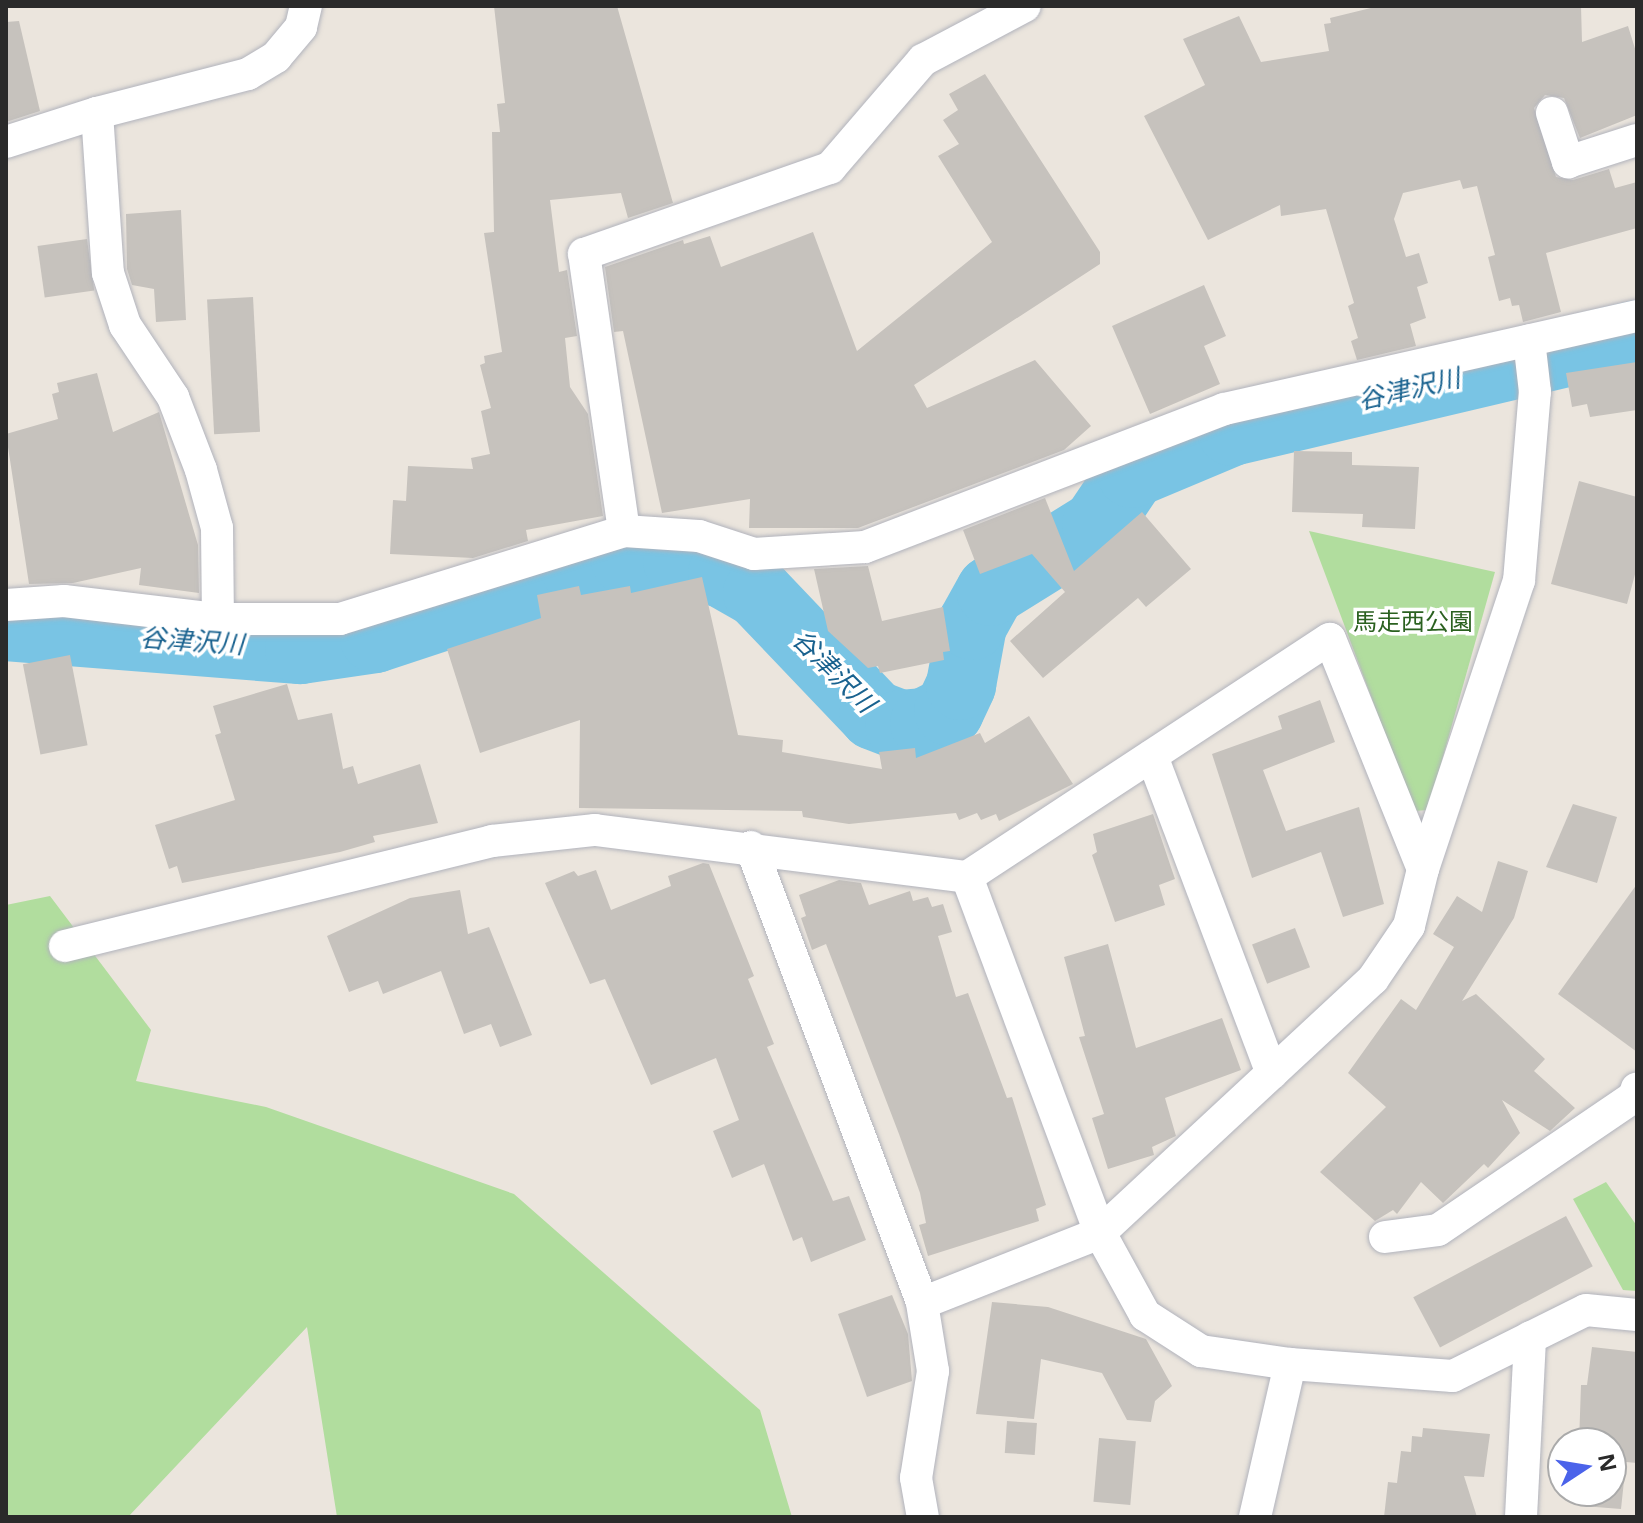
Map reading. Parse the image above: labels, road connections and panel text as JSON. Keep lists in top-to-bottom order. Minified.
{"water":["谷津沢川"],"parks":["馬走西公園"],"north":"right"}
